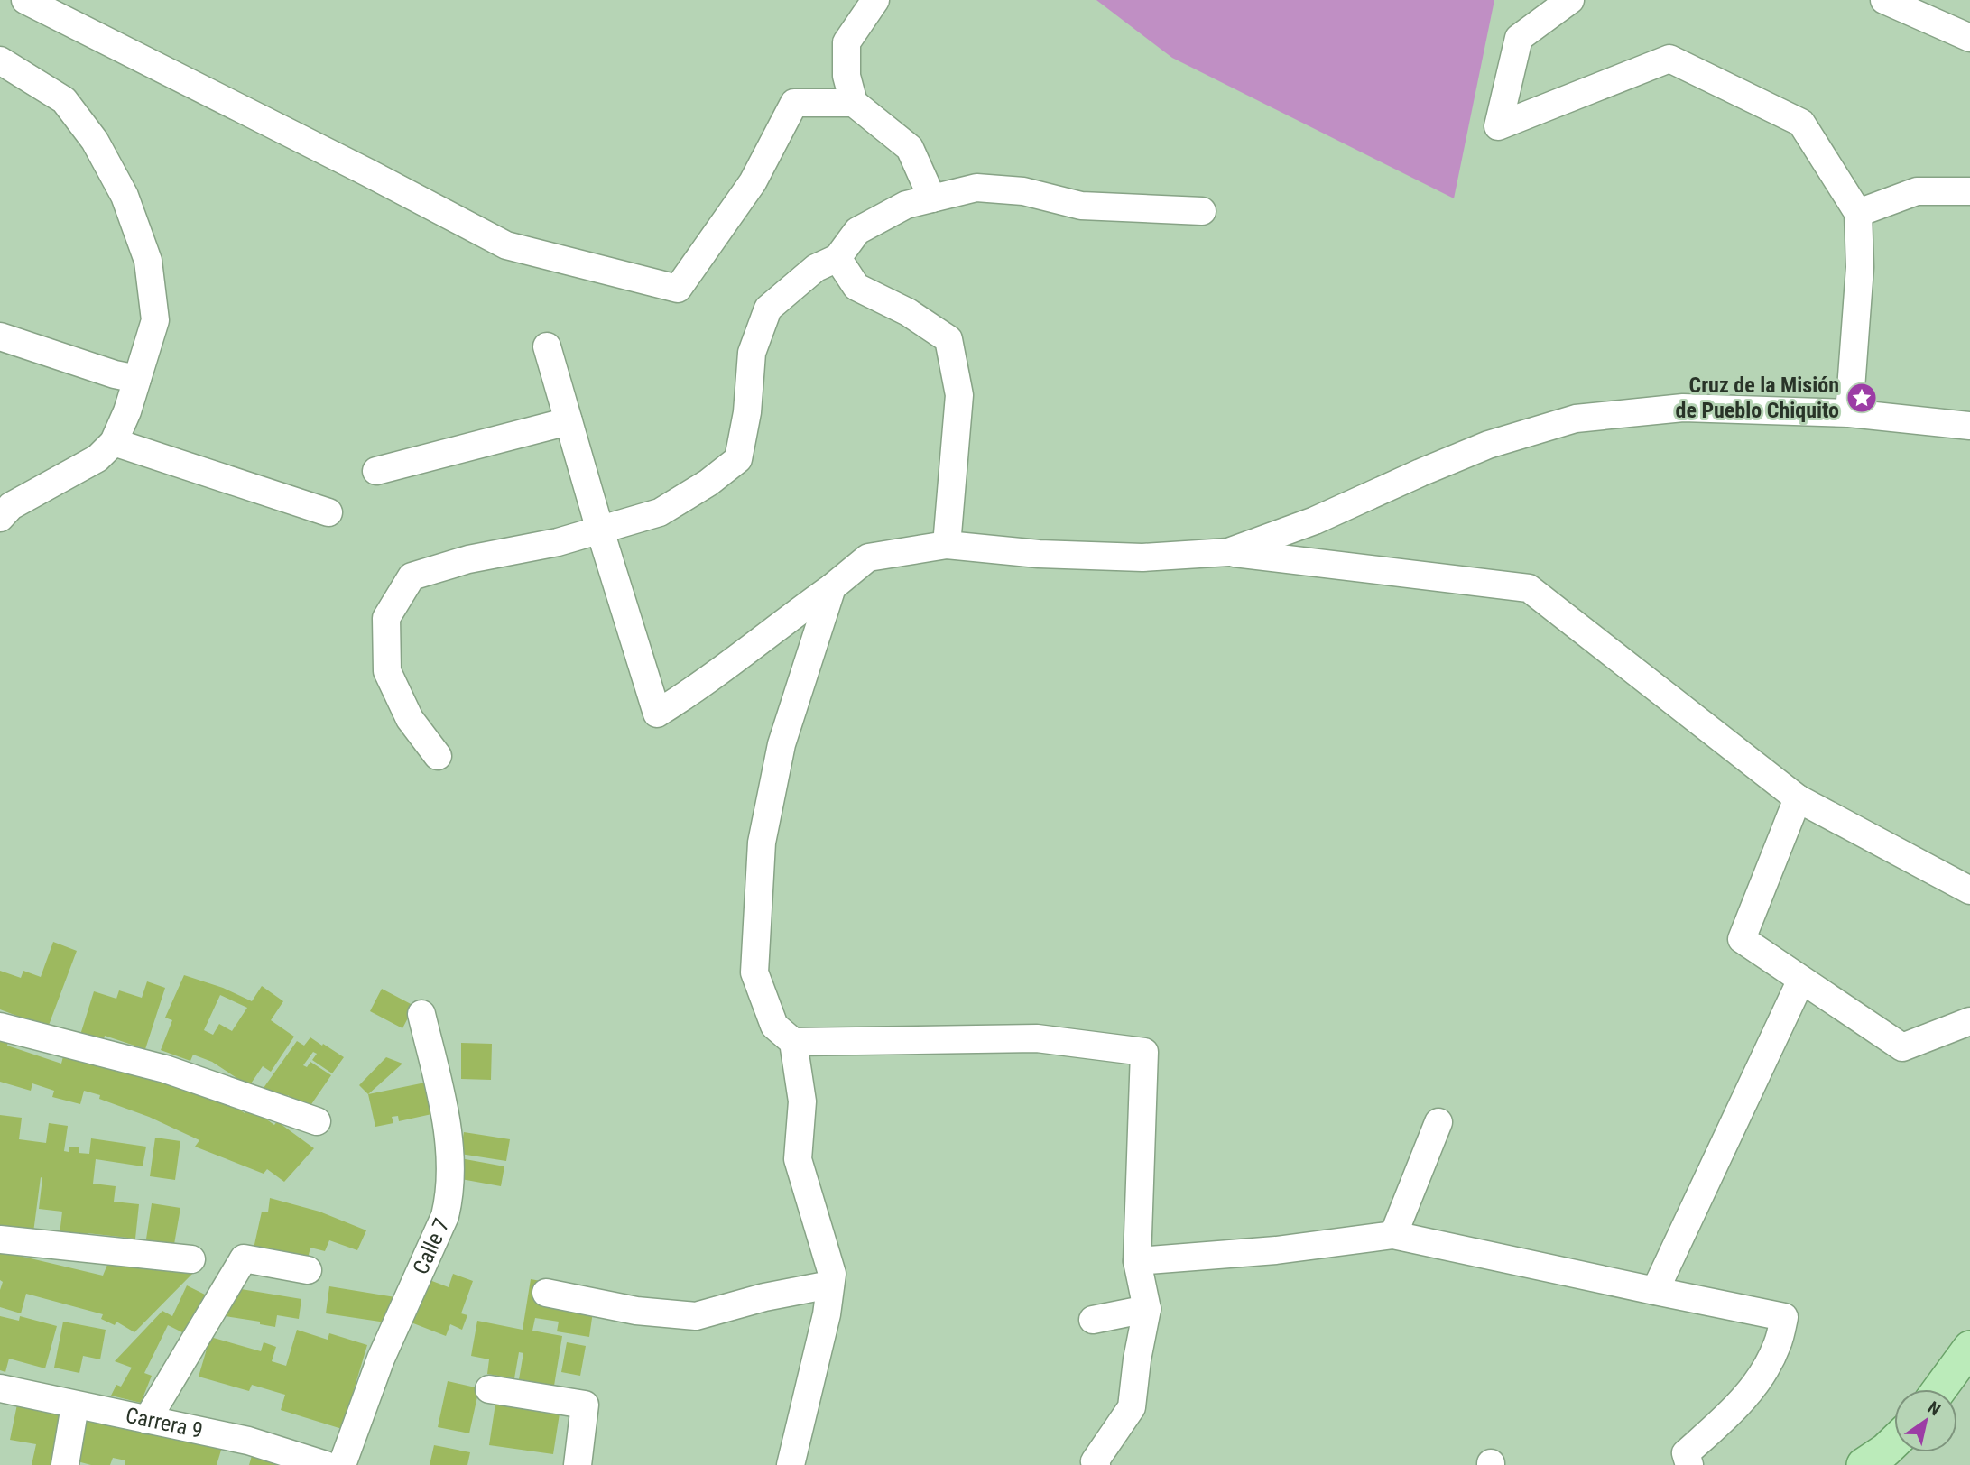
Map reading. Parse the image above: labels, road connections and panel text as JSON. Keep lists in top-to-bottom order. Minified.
{"streets":{"street":["Calle 7","Carrera 9"]},"places":{"place":["Cruz de la Misión de Pueblo Chiquito"]},"north":"top right"}
